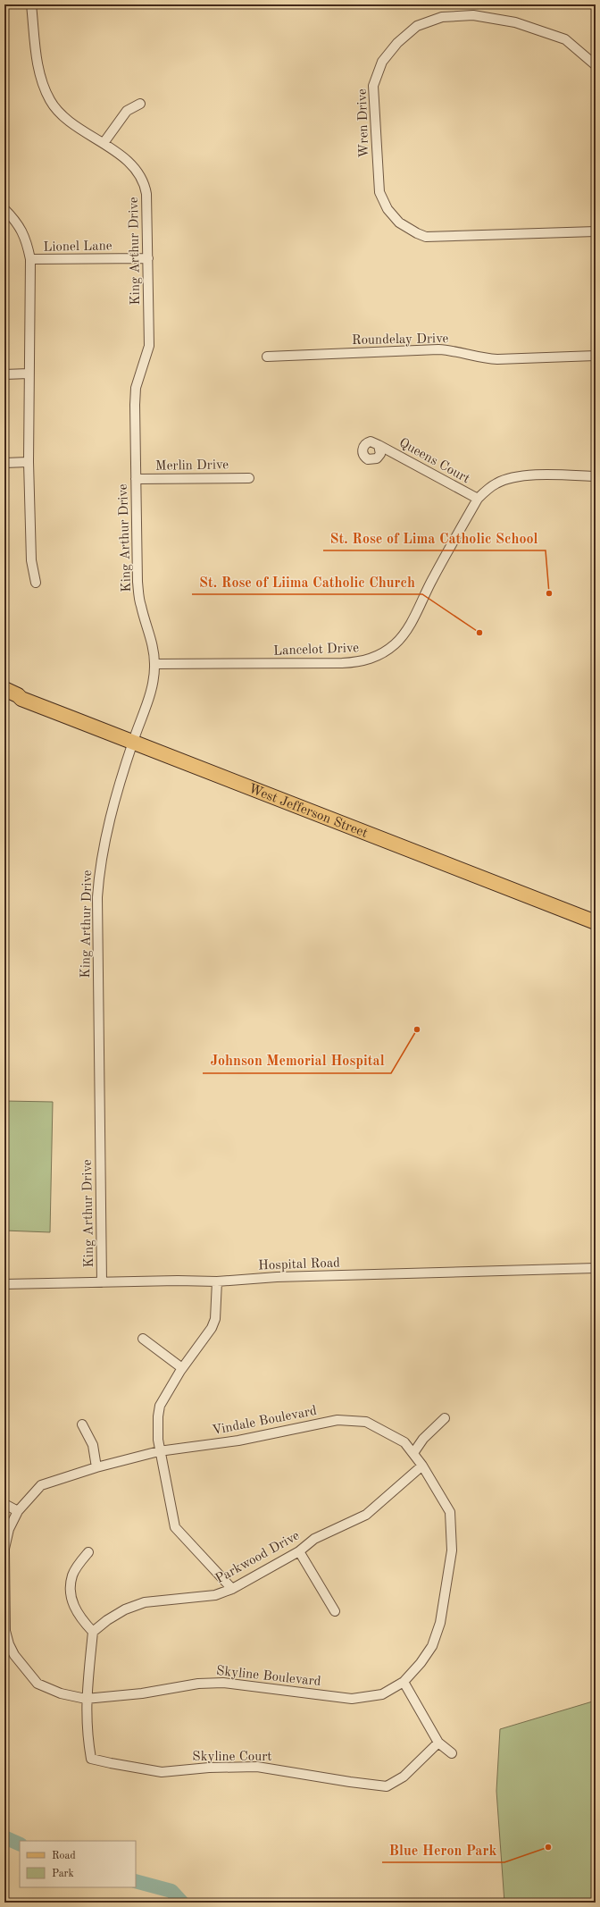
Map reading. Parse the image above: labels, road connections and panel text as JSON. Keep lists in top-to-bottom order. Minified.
{"streets":{"main road":["West Jefferson Street"],"street":["Wren Drive","Lionel Lane","King Arthur Drive","Roundelay Drive","Queens Court","Merlin Drive","Lancelot Drive","Hospital Road","Vindale Boulevard","Parkwood Drive","Skyline Boulevard","Skyline Court"]},"crossings":[["Lionel Lane","King Arthur Drive"],["King Arthur Drive","Merlin Drive"],["King Arthur Drive","Lancelot Drive"],["King Arthur Drive","West Jefferson Street"],["King Arthur Drive","Hospital Road"],["Queens Court","Lancelot Drive"],["Vindale Boulevard","Parkwood Drive"],["Vindale Boulevard","Skyline Boulevard"],["Parkwood Drive","Skyline Boulevard"],["Skyline Boulevard","Skyline Court"]],"places":["St. Rose of Lima Catholic School","St. Rose of Liima Catholic Church","Johnson Memorial Hospital","Blue Heron Park"],"legend":["Road","Park"]}
